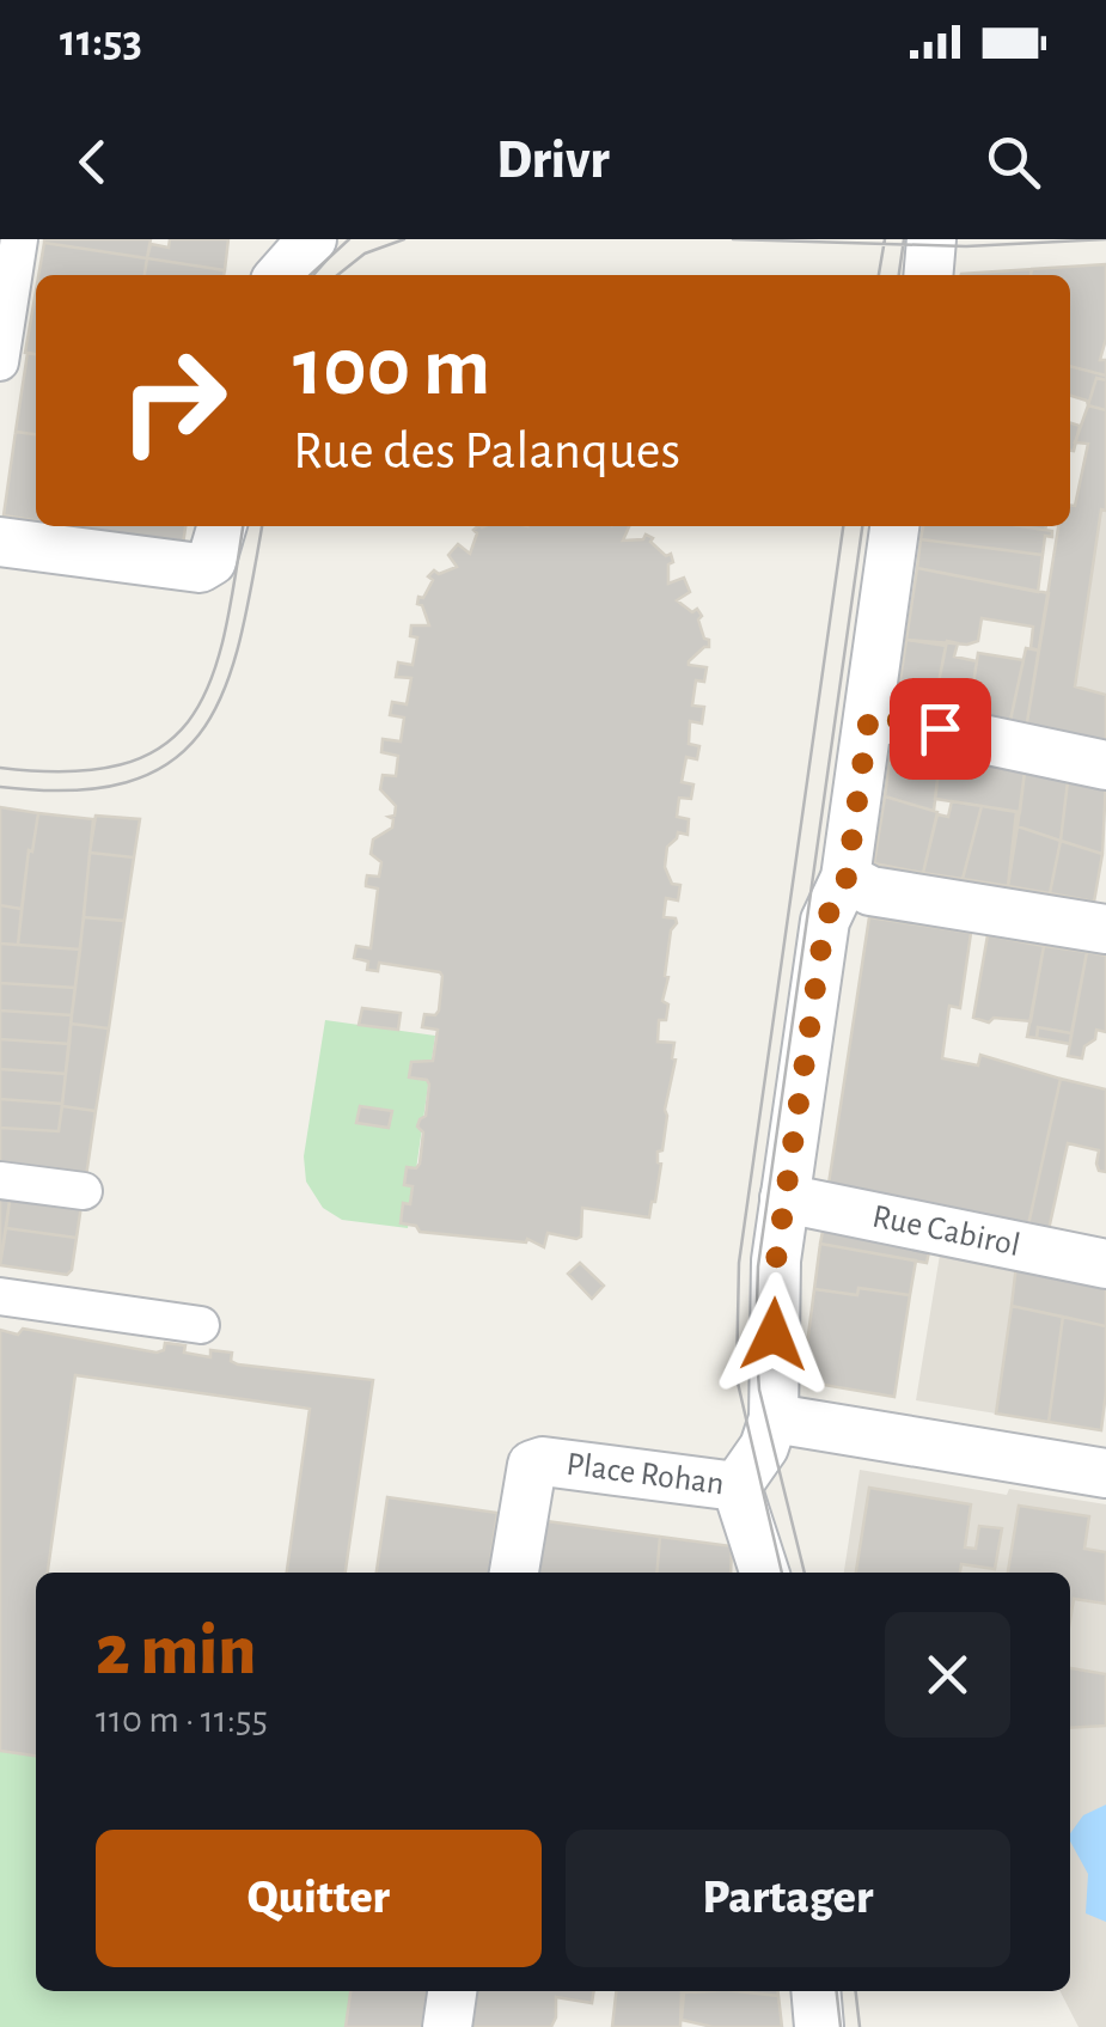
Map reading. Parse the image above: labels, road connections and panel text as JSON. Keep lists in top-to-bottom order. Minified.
{"streets":{"street":["Rue Cabirol","Place Rohan"]},"page":{"status":"11:53","header":"Drivr","turn":["100 m","Rue des Palanques"],"heading":["2 min","110 m · 11:55"],"buttons":["Quitter","Partager"]}}
